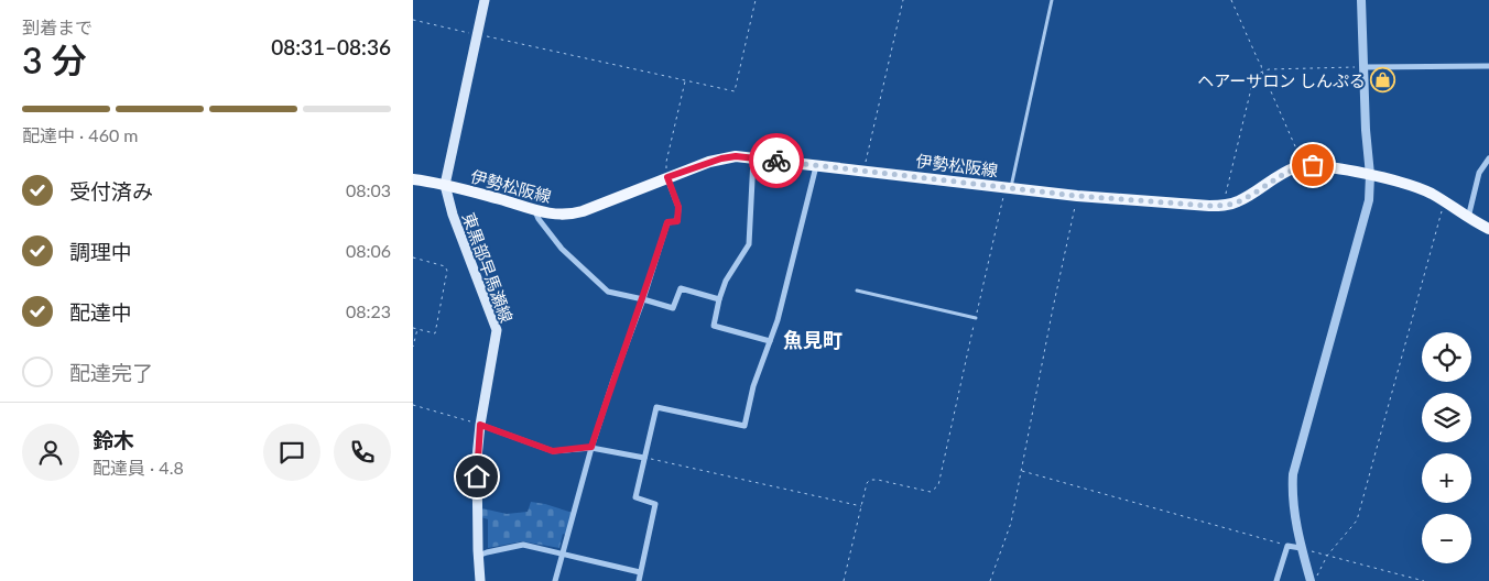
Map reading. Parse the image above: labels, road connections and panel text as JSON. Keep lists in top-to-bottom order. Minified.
{"streets":{"main road":["伊勢松阪線","東黒部早馬瀬線"]},"crossings":[["伊勢松阪線","東黒部早馬瀬線"]],"districts":["魚見町"],"places":{"shop":["ヘアーサロン しんぷる"]},"page":{"heading":["3 分","到着まで","08:31–08:36"],"panel":["鈴木","配達員 · 4.8"],"bar":"配達中 · 460 m","list":[["受付済み","08:03"],["調理中","08:06"],["配達中","08:23"],"配達完了"],"map_buttons":["+","−"]}}
